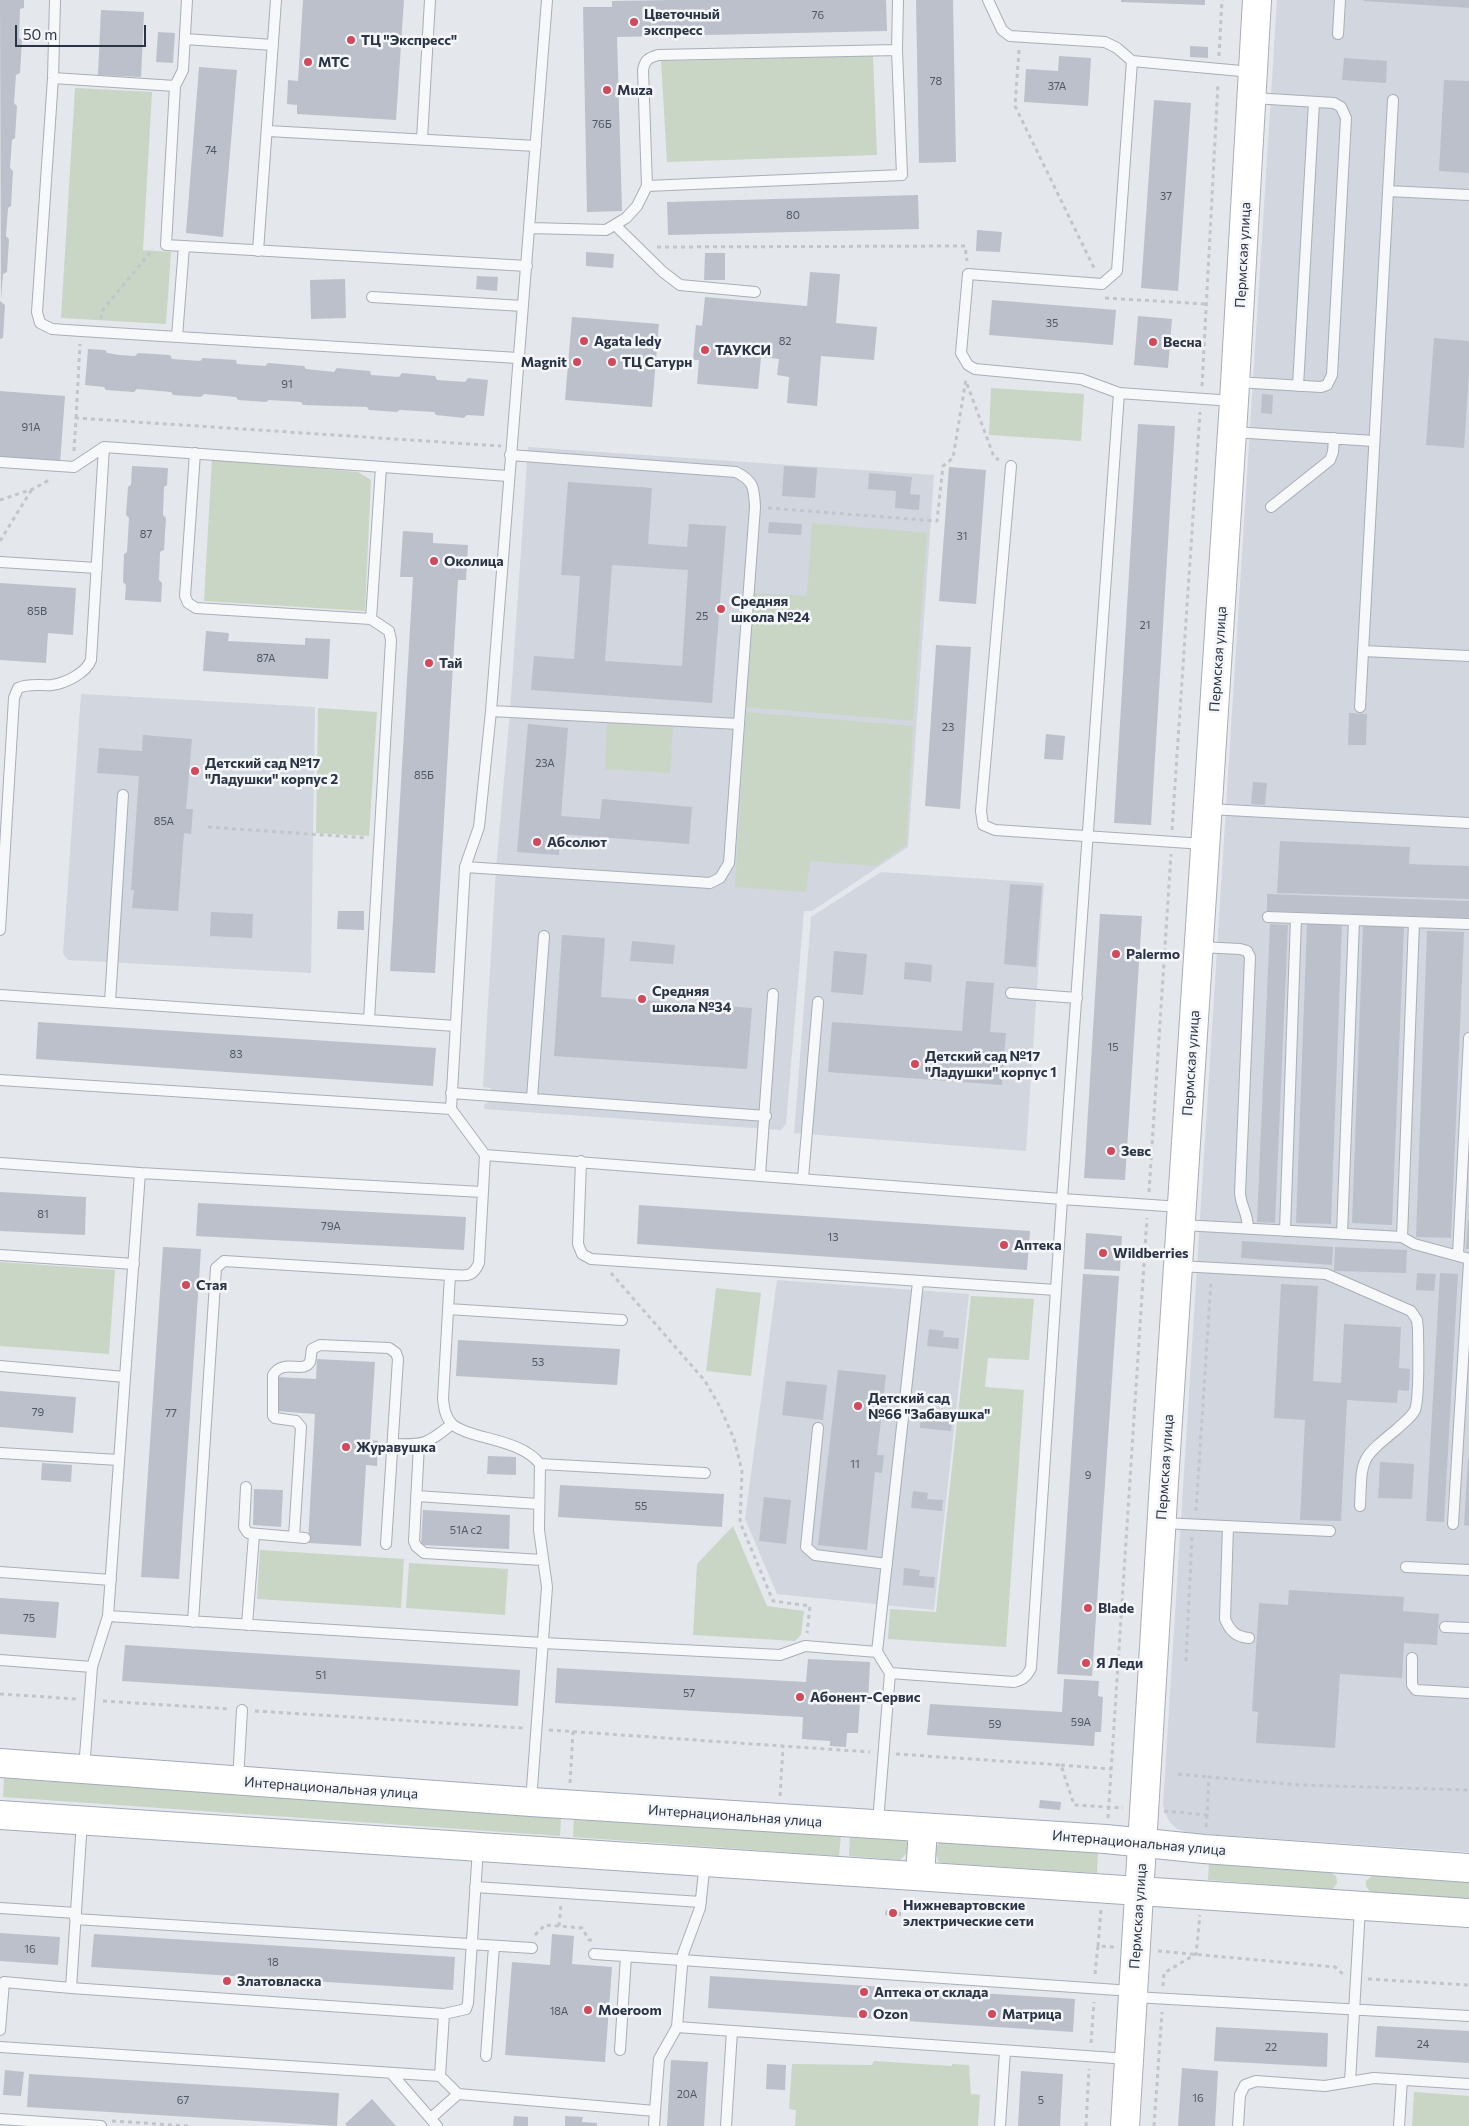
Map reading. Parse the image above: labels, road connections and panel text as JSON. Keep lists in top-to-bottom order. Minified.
{"streets":{"main road":["Пермская улица","Интернациональная улица"]},"crossings":[["Пермская улица","Интернациональная улица"]],"places":["Цветочный экспресс","ТЦ \"Экспресс\"","МТС","Muza","Agata ledy","Весна","ТАУКСИ","Magnit","ТЦ Сатурн","Околица","Средняя школа №24","Тай","Детский сад №17 \"Ладушки\" корпус 2","Абсолют","Palermo","Средняя школа №34","Детский сад №17 \"Ладушки\" корпус 1","Зевс","Аптека","Wildberries","Стая","Детский сад №66 \"Забавушка\"","Журавушка","Blade","Я Леди","Абонент-Сервис","Нижневартовские электрические сети","Златовласка","Аптека от склада","Moeroom","Ozon","Матрица"],"house_numbers":["76","78","37А","76Б","74","37","80","35","82","91","91А","87","31","85В","25","21","87А","23","23А","85Б","85А","15","83","81","79А","13","53","79","77","11","9","55","51А с2","75","51","57","59А","59","16","18","18А","24","22","20А","16","67","5"],"scale_bar":"50 m"}
